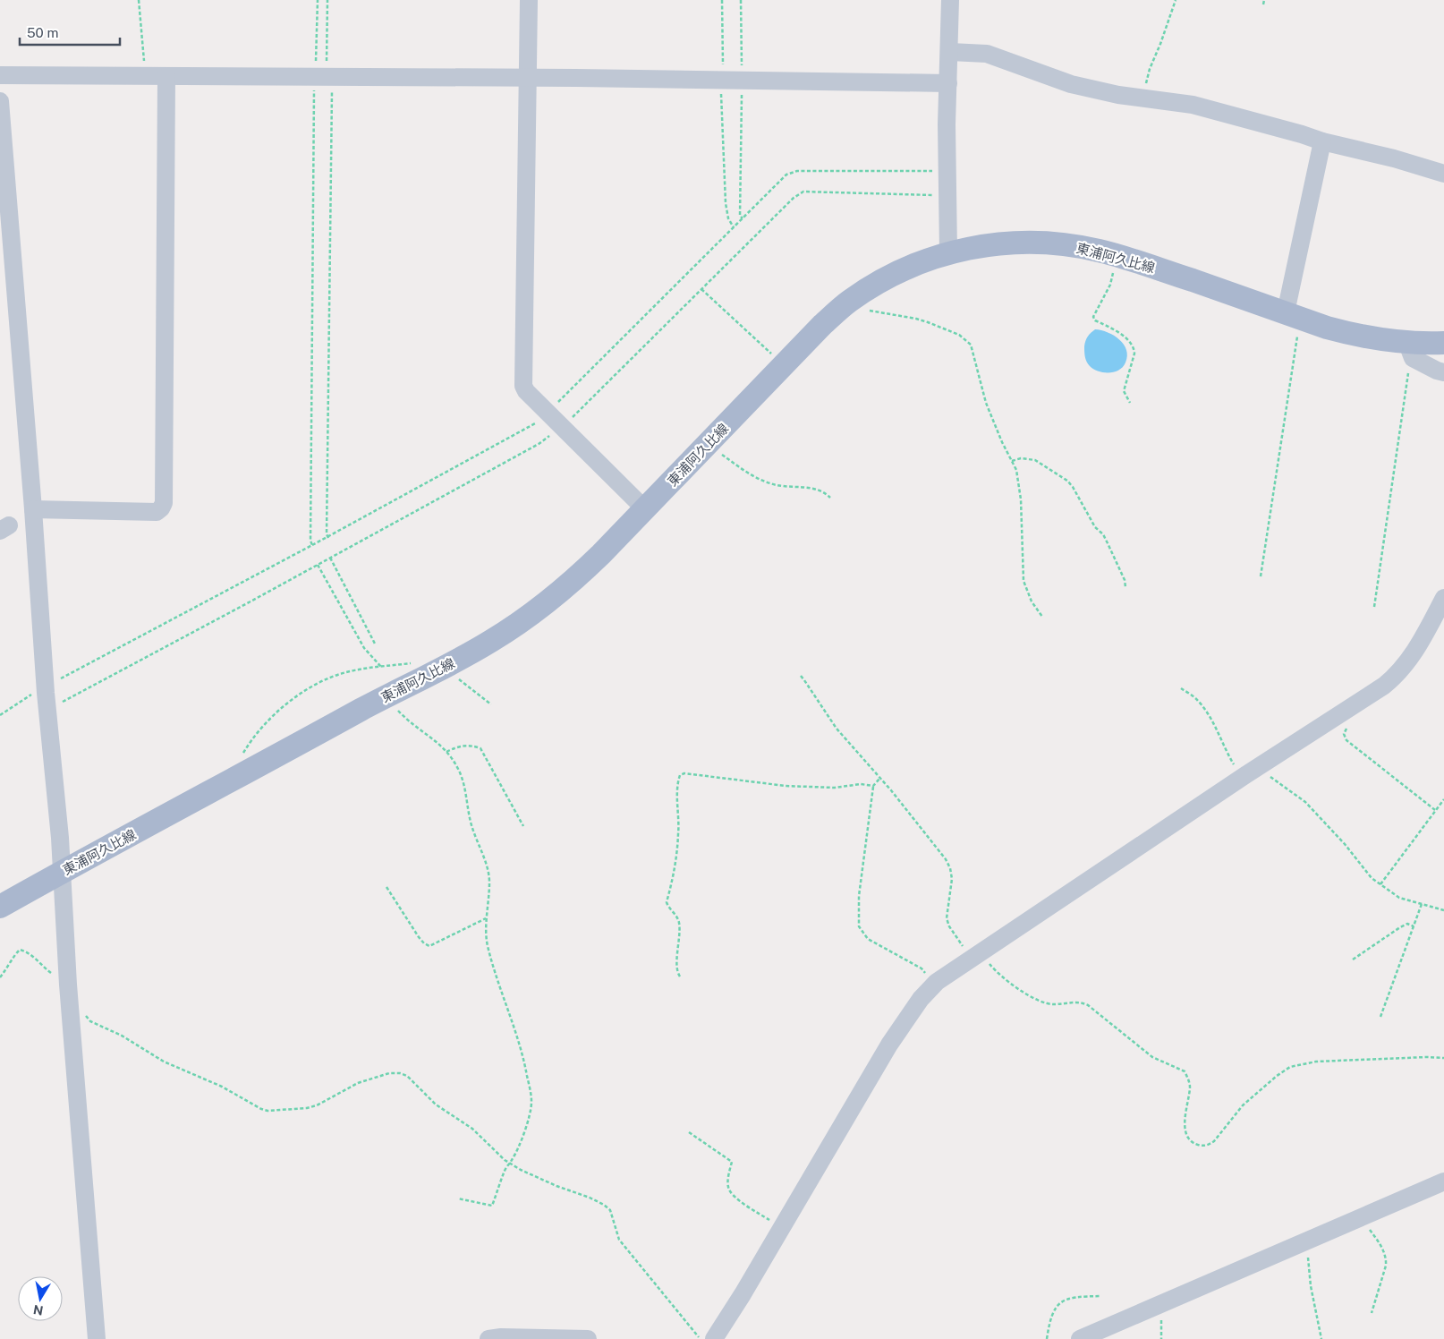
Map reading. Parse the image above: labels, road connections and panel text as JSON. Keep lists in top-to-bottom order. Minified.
{"streets":{"main road":["東浦阿久比線"]},"scale_bar":"50 m","north":"bottom"}
